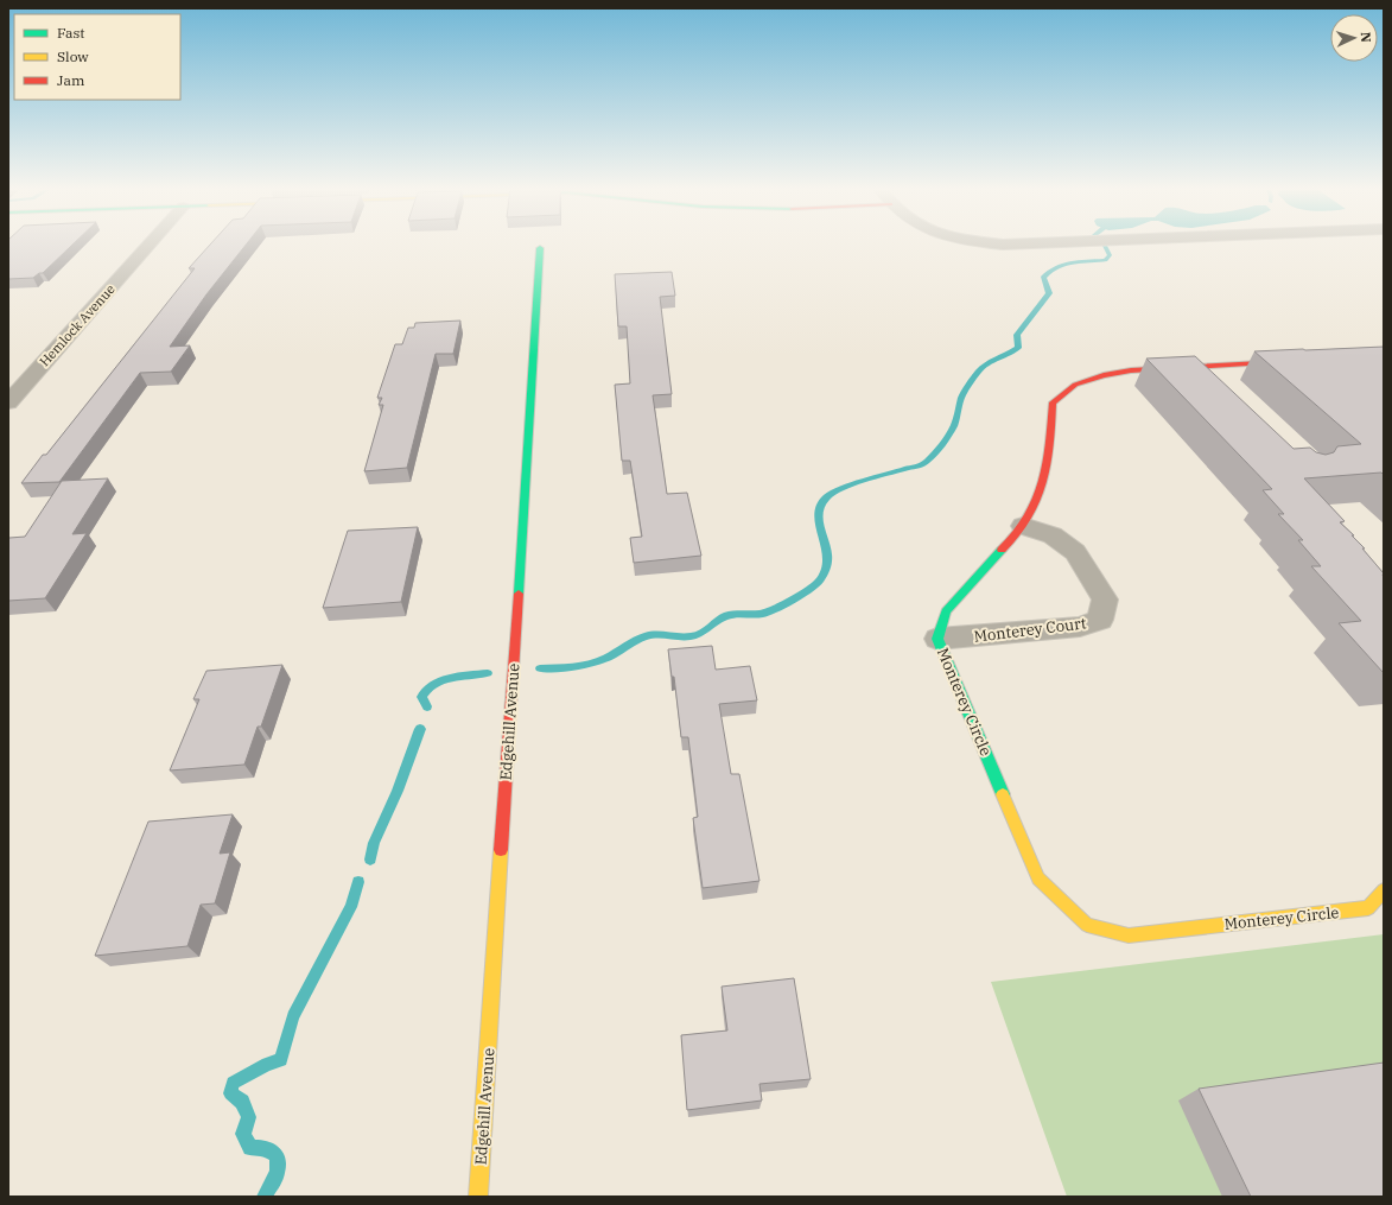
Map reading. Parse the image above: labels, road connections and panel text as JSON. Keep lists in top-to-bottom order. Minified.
{"streets":{"street":["Hemlock Avenue","Monterey Court","Monterey Circle","Edgehill Avenue"]},"crossings":[["Monterey Court","Monterey Circle"]],"legend":["Fast","Slow","Jam"],"north":"right"}
